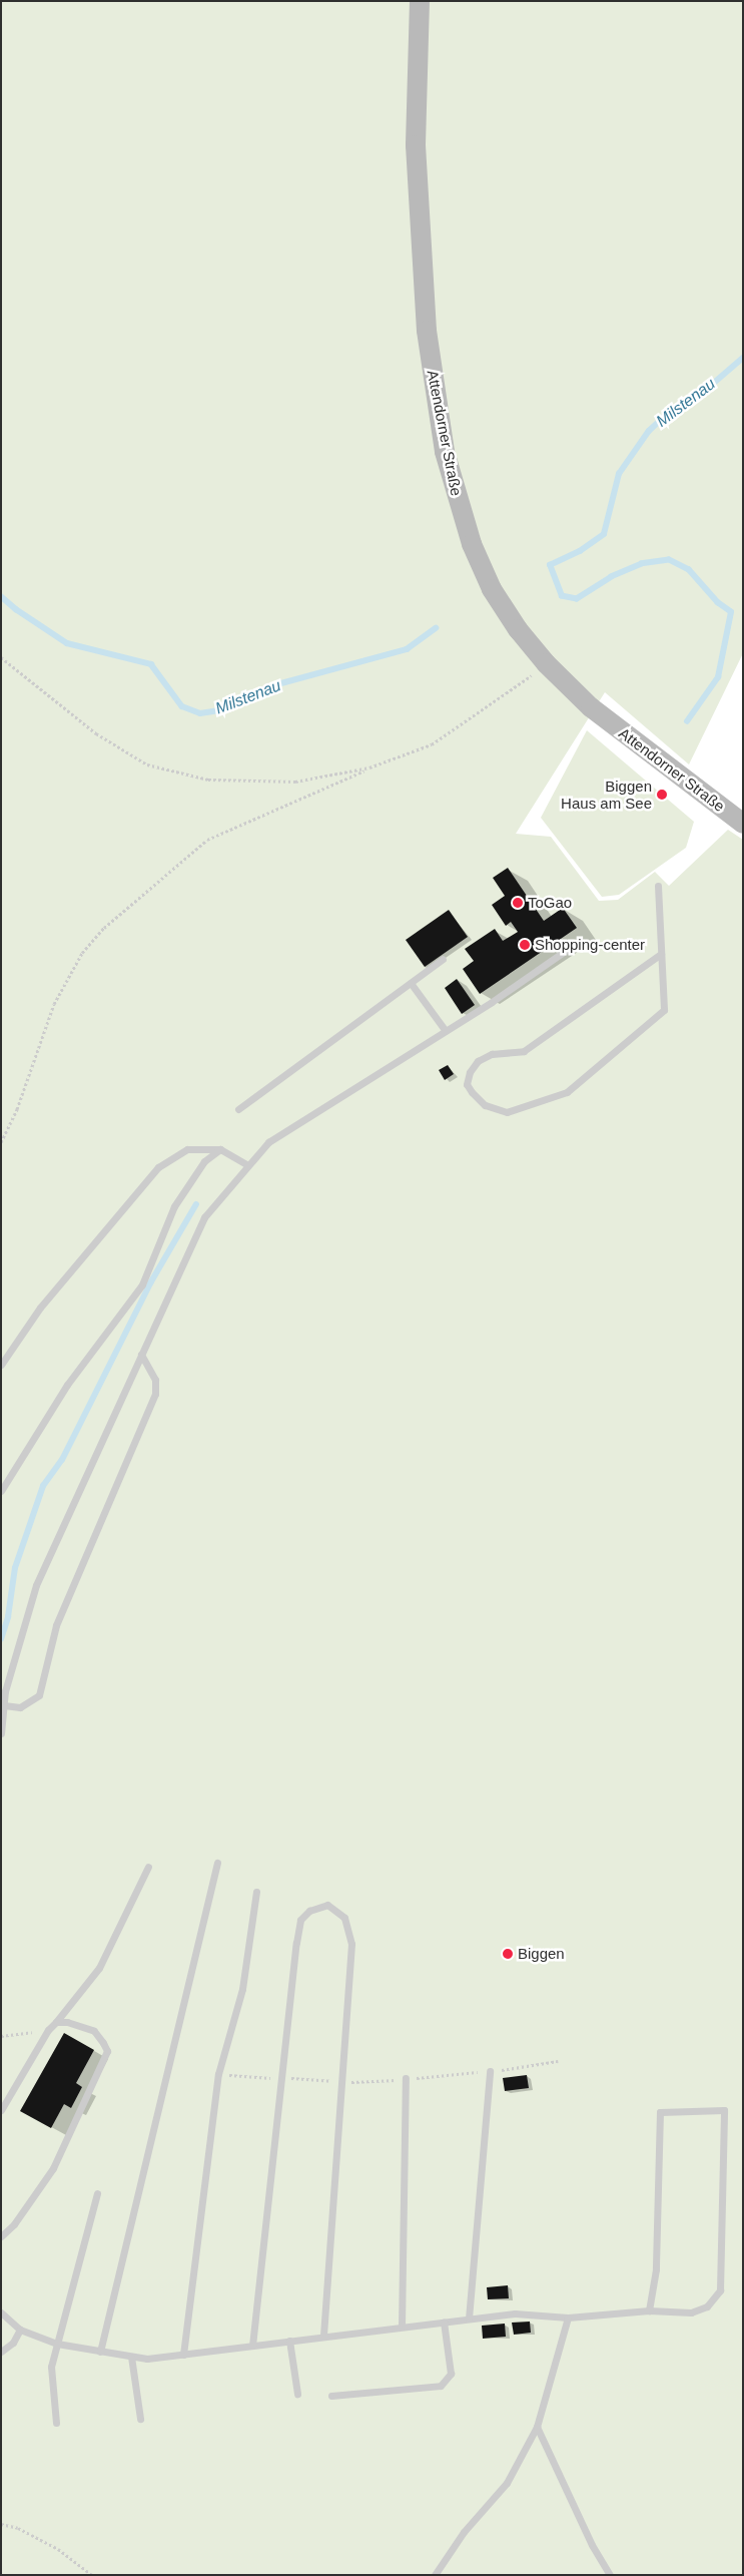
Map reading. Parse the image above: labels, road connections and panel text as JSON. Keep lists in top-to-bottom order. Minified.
{"streets":{"main road":["Attendorner Straße"]},"water":["Milstenau"],"places":["Biggen Haus am See","ToGao","Shopping-center","Biggen"]}
